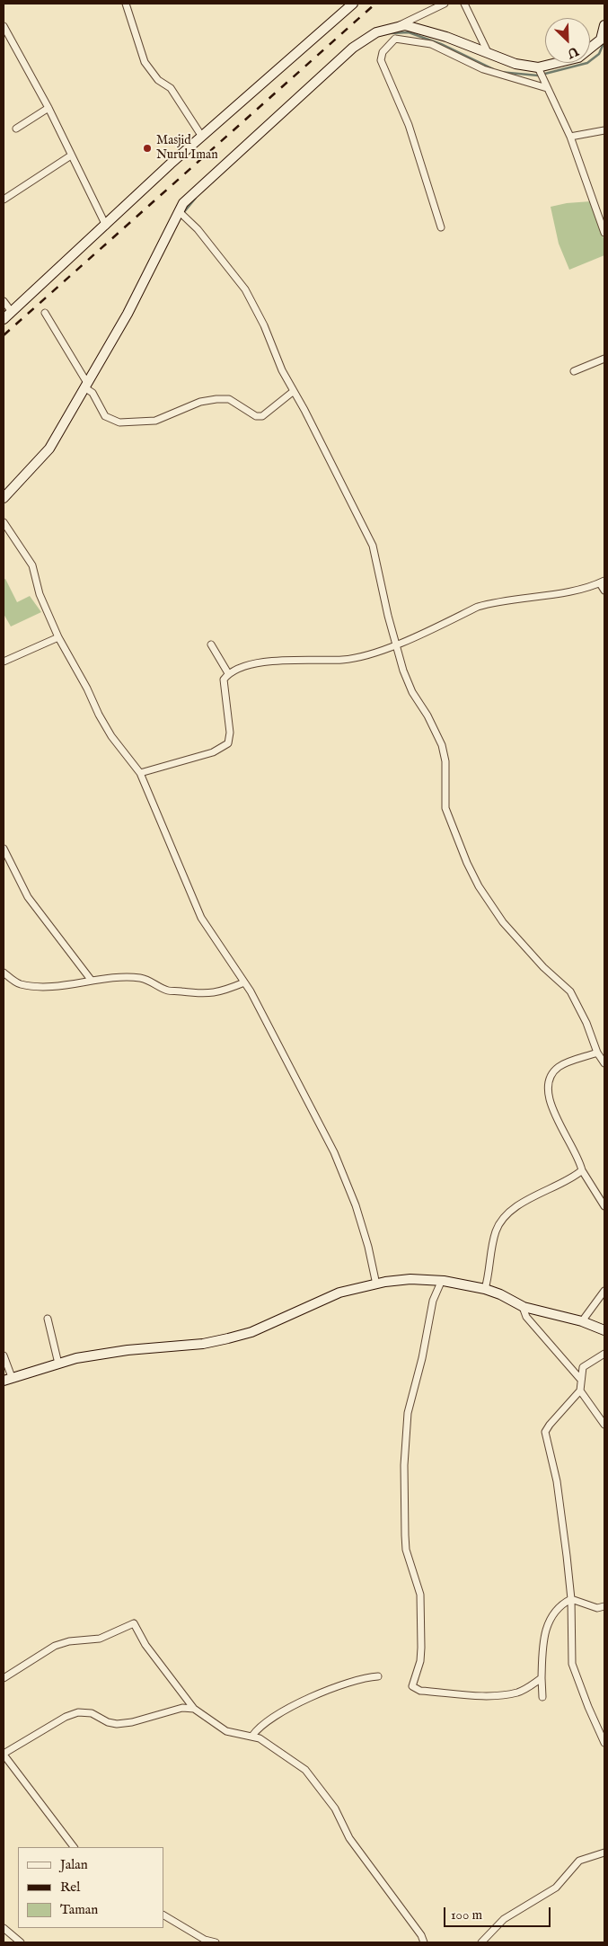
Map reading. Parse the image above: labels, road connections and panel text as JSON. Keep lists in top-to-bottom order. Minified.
{"places":["Masjid Nurul Iman"],"legend":["Jalan","Rel","Taman"],"scale_bar":"100 m","north":"bottom right"}
